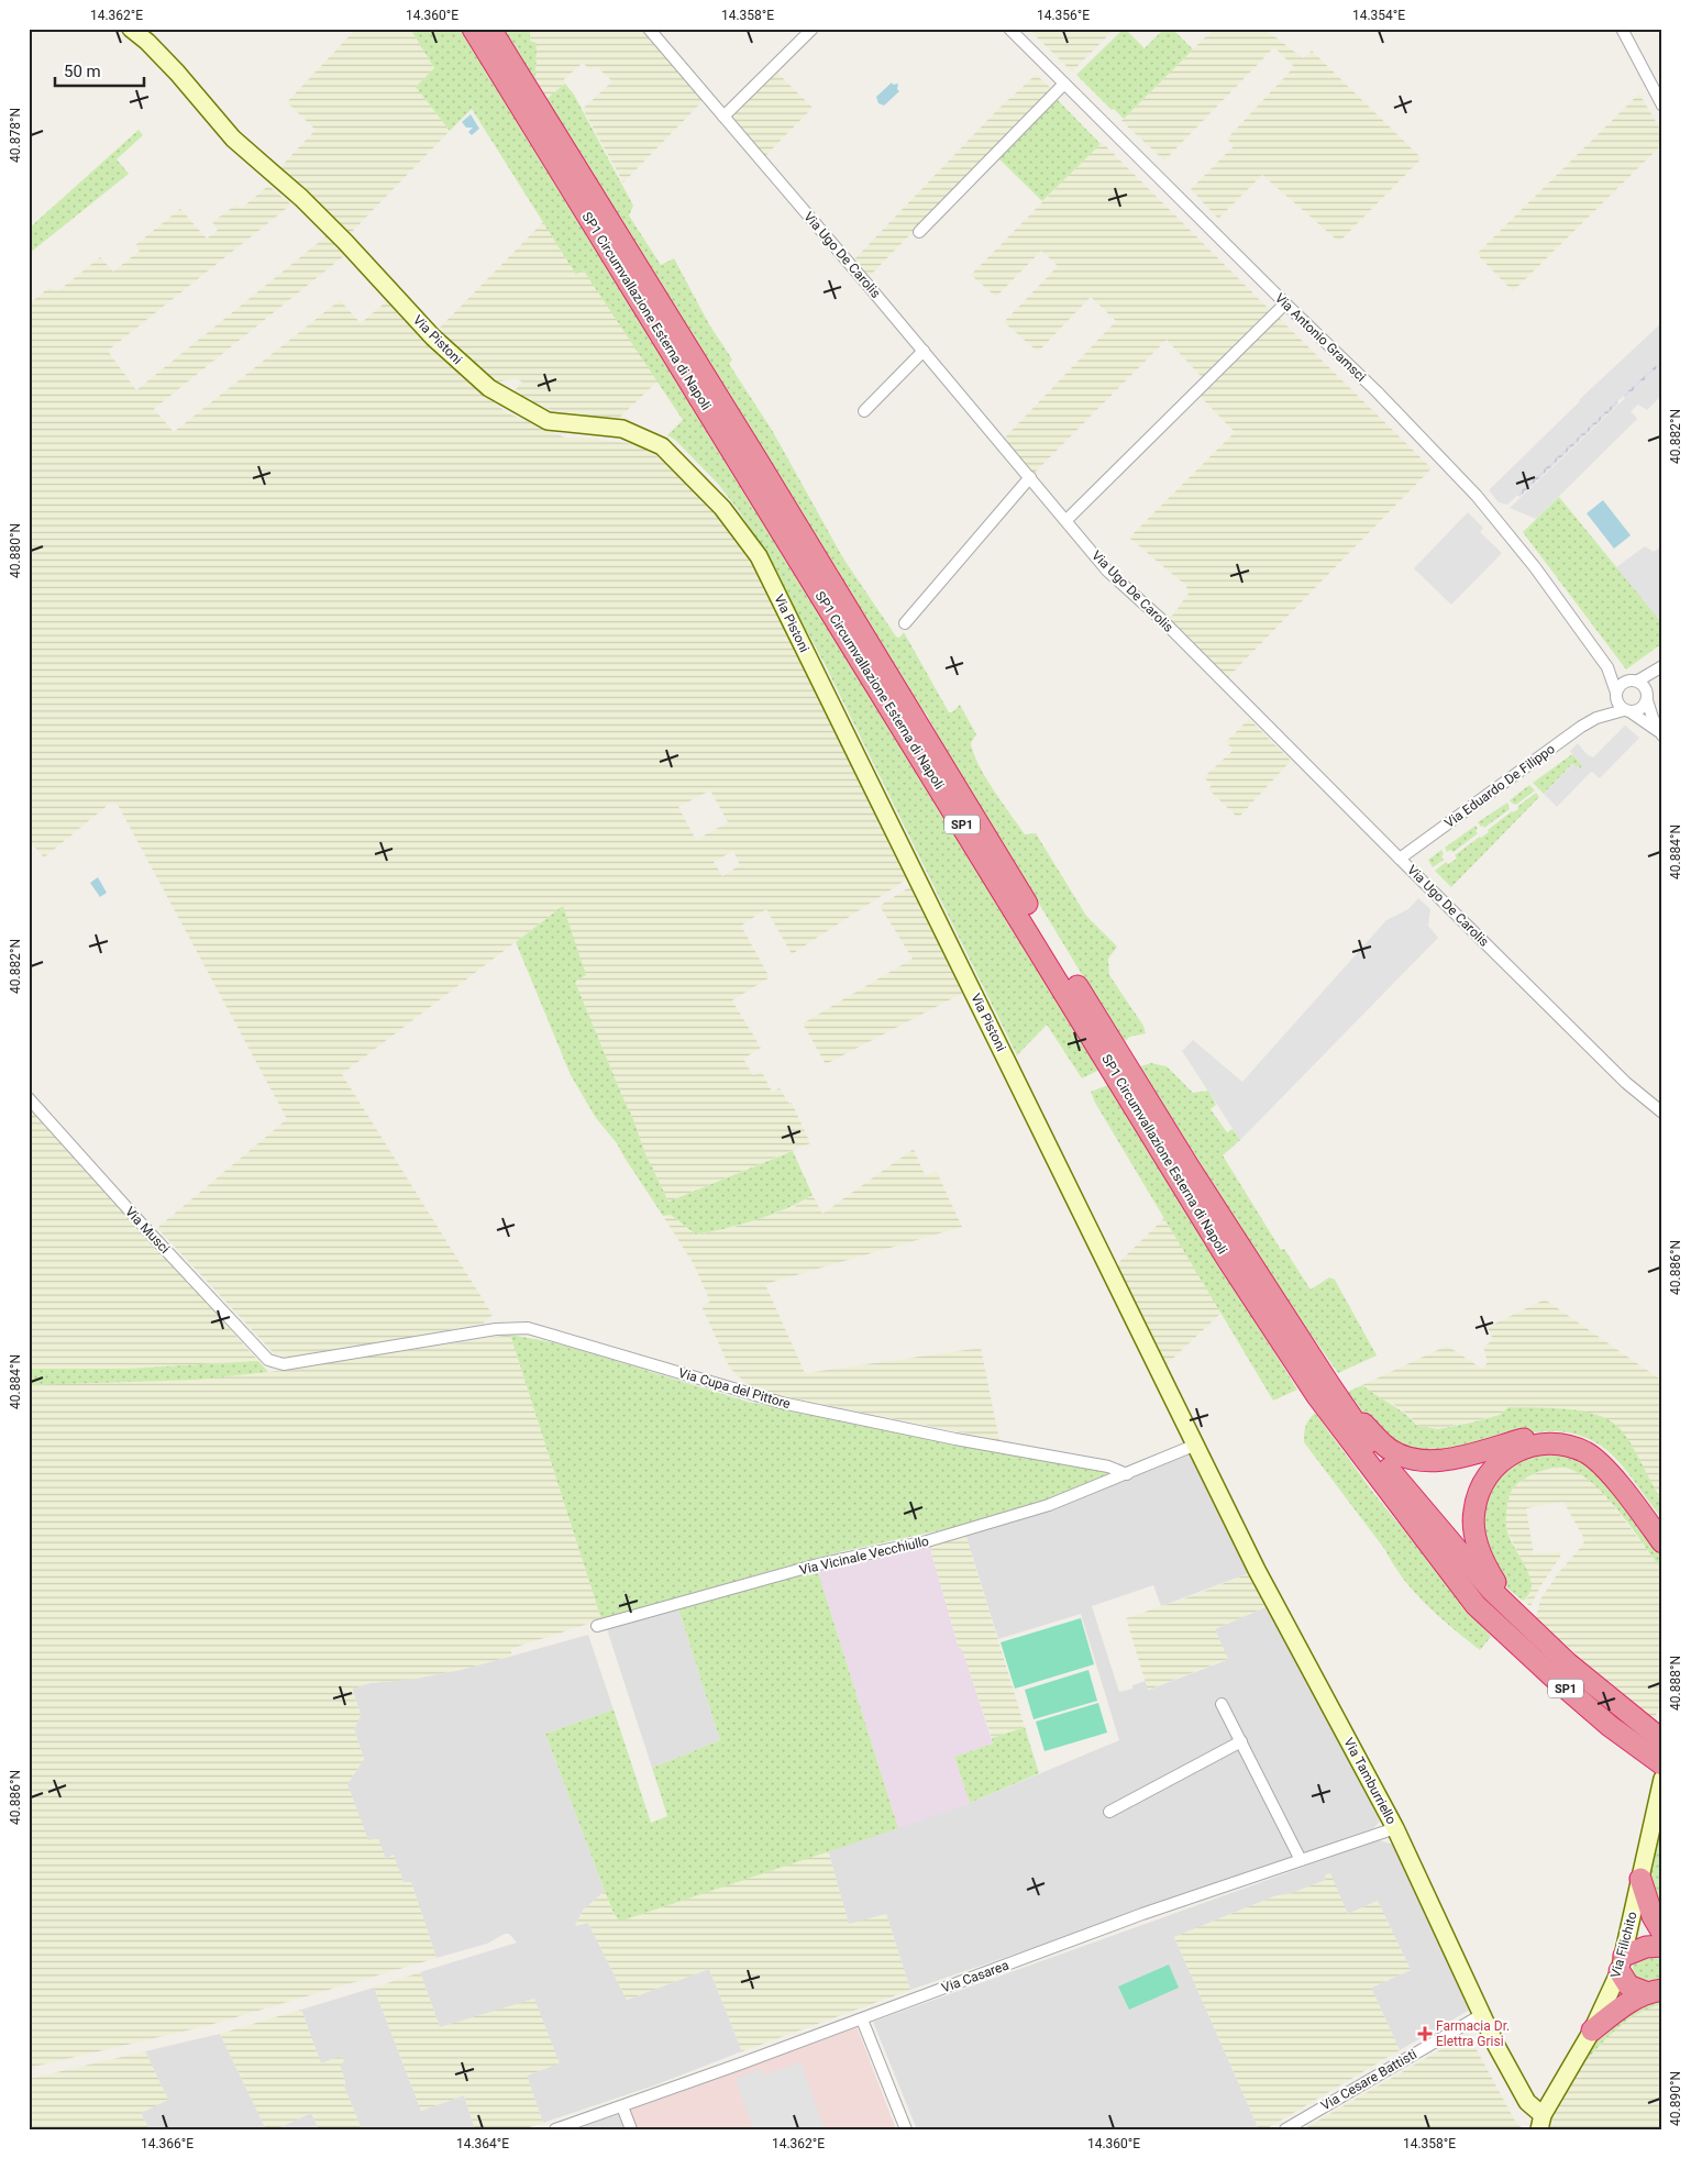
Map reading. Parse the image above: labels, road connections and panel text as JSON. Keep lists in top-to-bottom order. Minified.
{"streets":{"highway":["SP1 Circumvallazione Esterna di Napoli","SP1"],"street":["Via Ugo De Carolis","Via Antonio Gramsci","Via Pistoni","Via Eduardo De Filippo","Via Musci","Via Cupa del Pittore","Via Vicinale Vecchiullo","Via Tamburriello","Via Filichito","Via Casarea","Via Cesare Battisti"]},"crossings":[["Via Ugo De Carolis","Via Eduardo De Filippo"],["Via Antonio Gramsci","Via Eduardo De Filippo"],["Via Pistoni","Via Tamburriello"],["Via Musci","Via Cupa del Pittore"],["Via Cupa del Pittore","Via Vicinale Vecchiullo"],["Via Tamburriello","Via Filichito"],["Via Tamburriello","Via Casarea"],["Via Tamburriello","Via Cesare Battisti"]],"places":{"health":["Farmacia Dr. Elettra Grisi"]},"scale_bar":"50 m","coordinates":["14.362°E","14.360°E","14.358°E","14.356°E","14.354°E","40.878°N","40.882°N","40.880°N","40.884°N","40.886°N","40.888°N","40.890°N","14.366°E","14.364°E"]}
